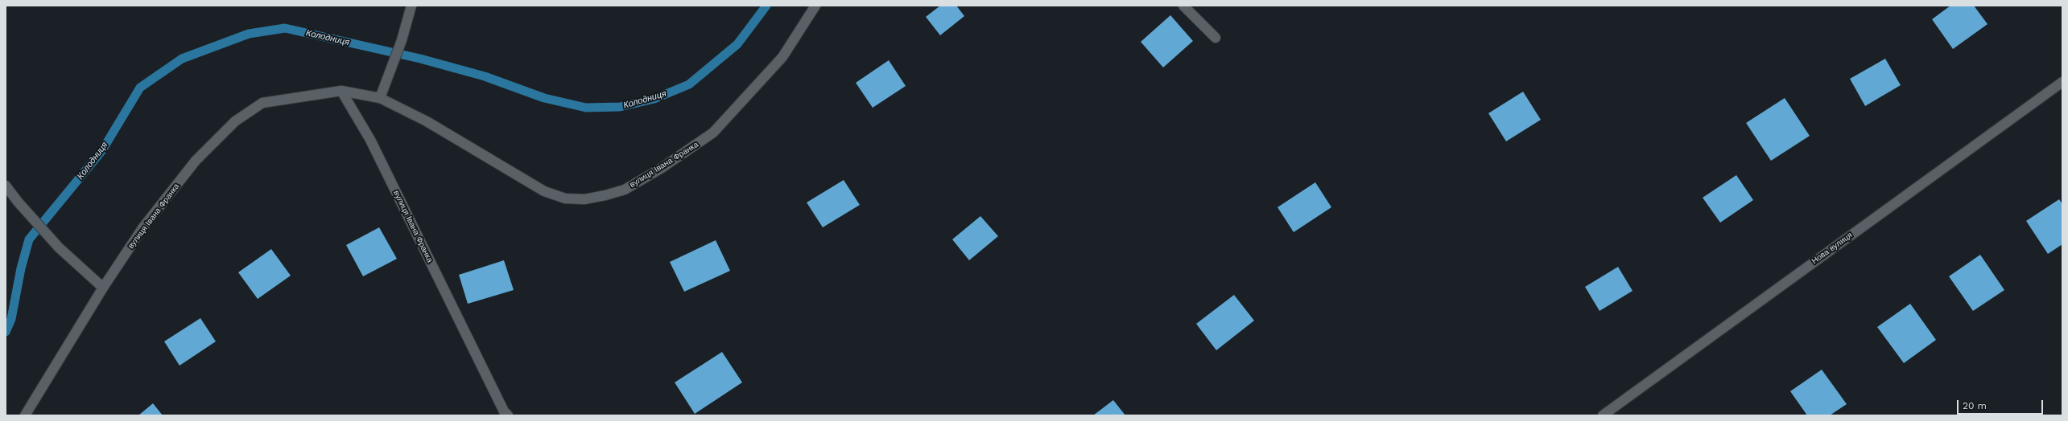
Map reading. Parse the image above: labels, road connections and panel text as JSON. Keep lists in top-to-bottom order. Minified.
{"streets":{"street":["вулиця Івана Франка","Нова вулиця"]},"water":["Колодниця"],"scale_bar":"20 m"}
